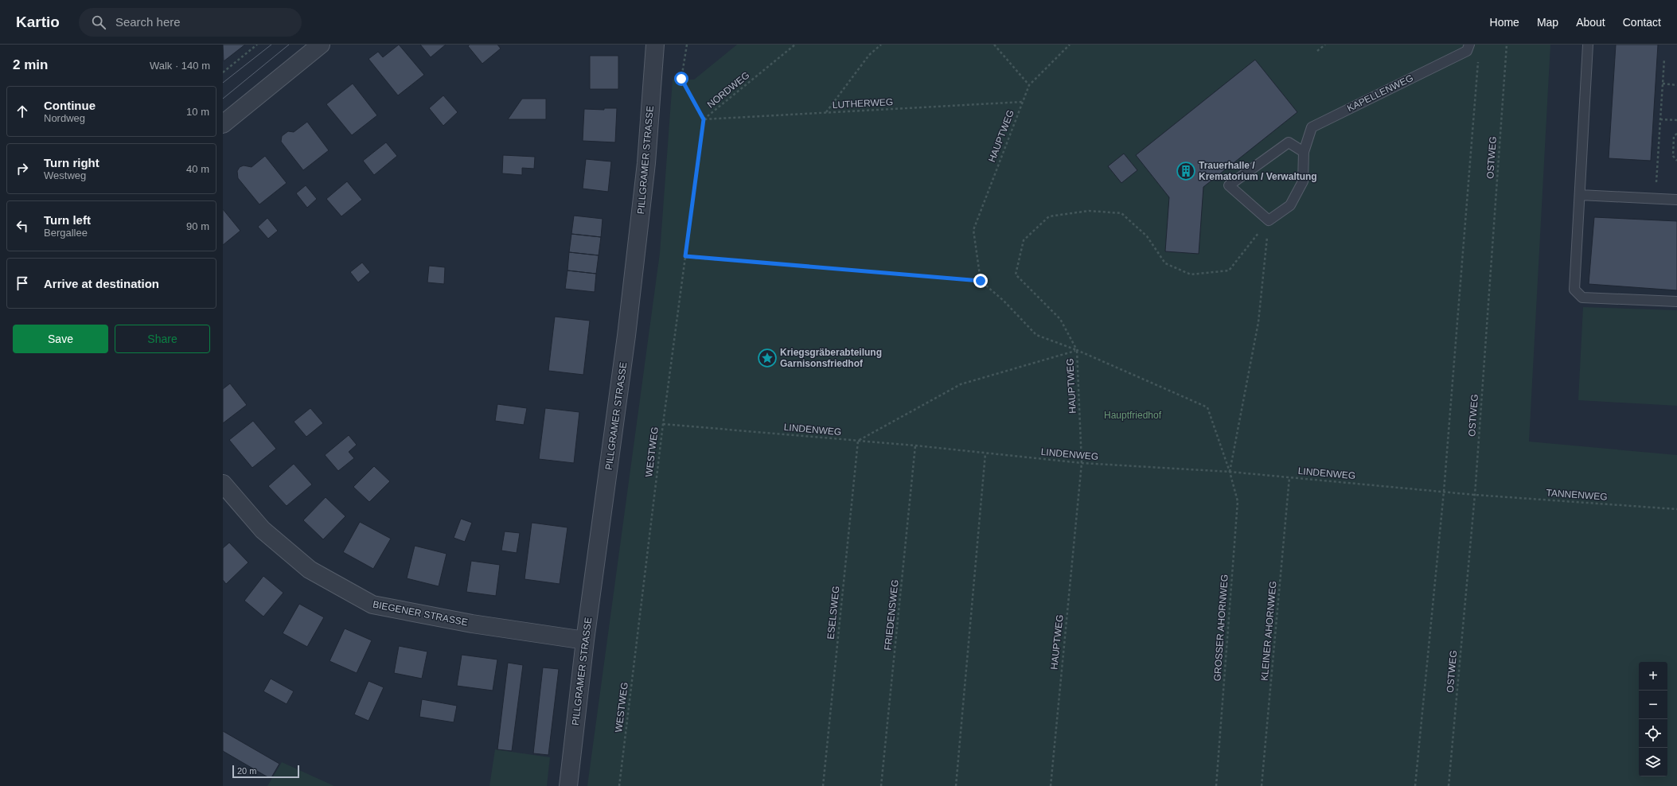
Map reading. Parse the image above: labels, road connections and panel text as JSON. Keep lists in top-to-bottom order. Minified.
{"streets":{"street":["PILLGRAMER STRASSE","BIEGENER STRASSE"],"lane":["KAPELLENWEG"],"path":["NORDWEG","LUTHERWEG","HAUPTWEG","OSTWEG","LINDENWEG","WESTWEG","TANNENWEG","ESELSWEG","FRIEDENSWEG","GROSSER AHORNWEG","KLEINER AHORNWEG"]},"crossings":[["NORDWEG","LUTHERWEG"],["NORDWEG","WESTWEG"],["LUTHERWEG","HAUPTWEG"],["LUTHERWEG","WESTWEG"],["HAUPTWEG","LINDENWEG"],["HAUPTWEG","GROSSER AHORNWEG"],["OSTWEG","LINDENWEG"],["OSTWEG","TANNENWEG"],["PILLGRAMER STRASSE","BIEGENER STRASSE"],["LINDENWEG","WESTWEG"],["LINDENWEG","TANNENWEG"],["LINDENWEG","ESELSWEG"],["LINDENWEG","FRIEDENSWEG"],["LINDENWEG","GROSSER AHORNWEG"],["LINDENWEG","KLEINER AHORNWEG"]],"parks":["Hauptfriedhof"],"places":{"building":["Trauerhalle / Krematorium / Verwaltung"],"place":["Kriegsgräberabteilung Garnisonsfriedhof"]},"scale_bar":"20 m","page":{"header":"Kartio","search":"Search here","nav":["Home","Map","About","Contact"],"heading":["2 min","Walk · 140 m"],"list":[["Continue","Nordweg","10 m"],["Turn right","Westweg","40 m"],["Turn left","Bergallee","90 m"],"Arrive at destination"],"buttons":["Save","Share"],"map_buttons":["+","−"],"scale":"20 m"}}
